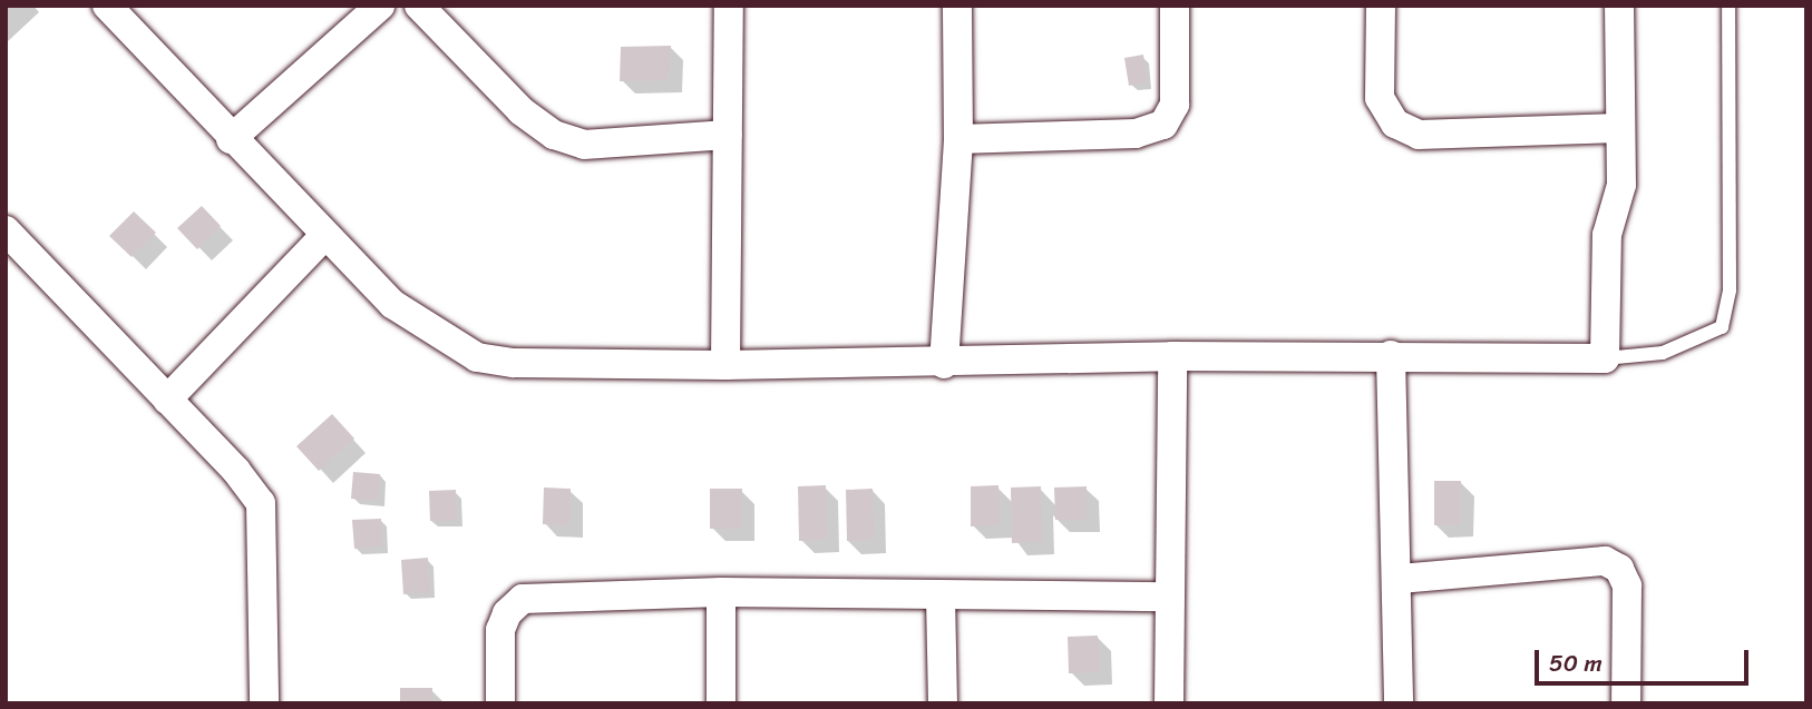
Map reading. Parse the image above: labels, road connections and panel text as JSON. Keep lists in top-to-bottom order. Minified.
{"scale_bar":"50 m"}
